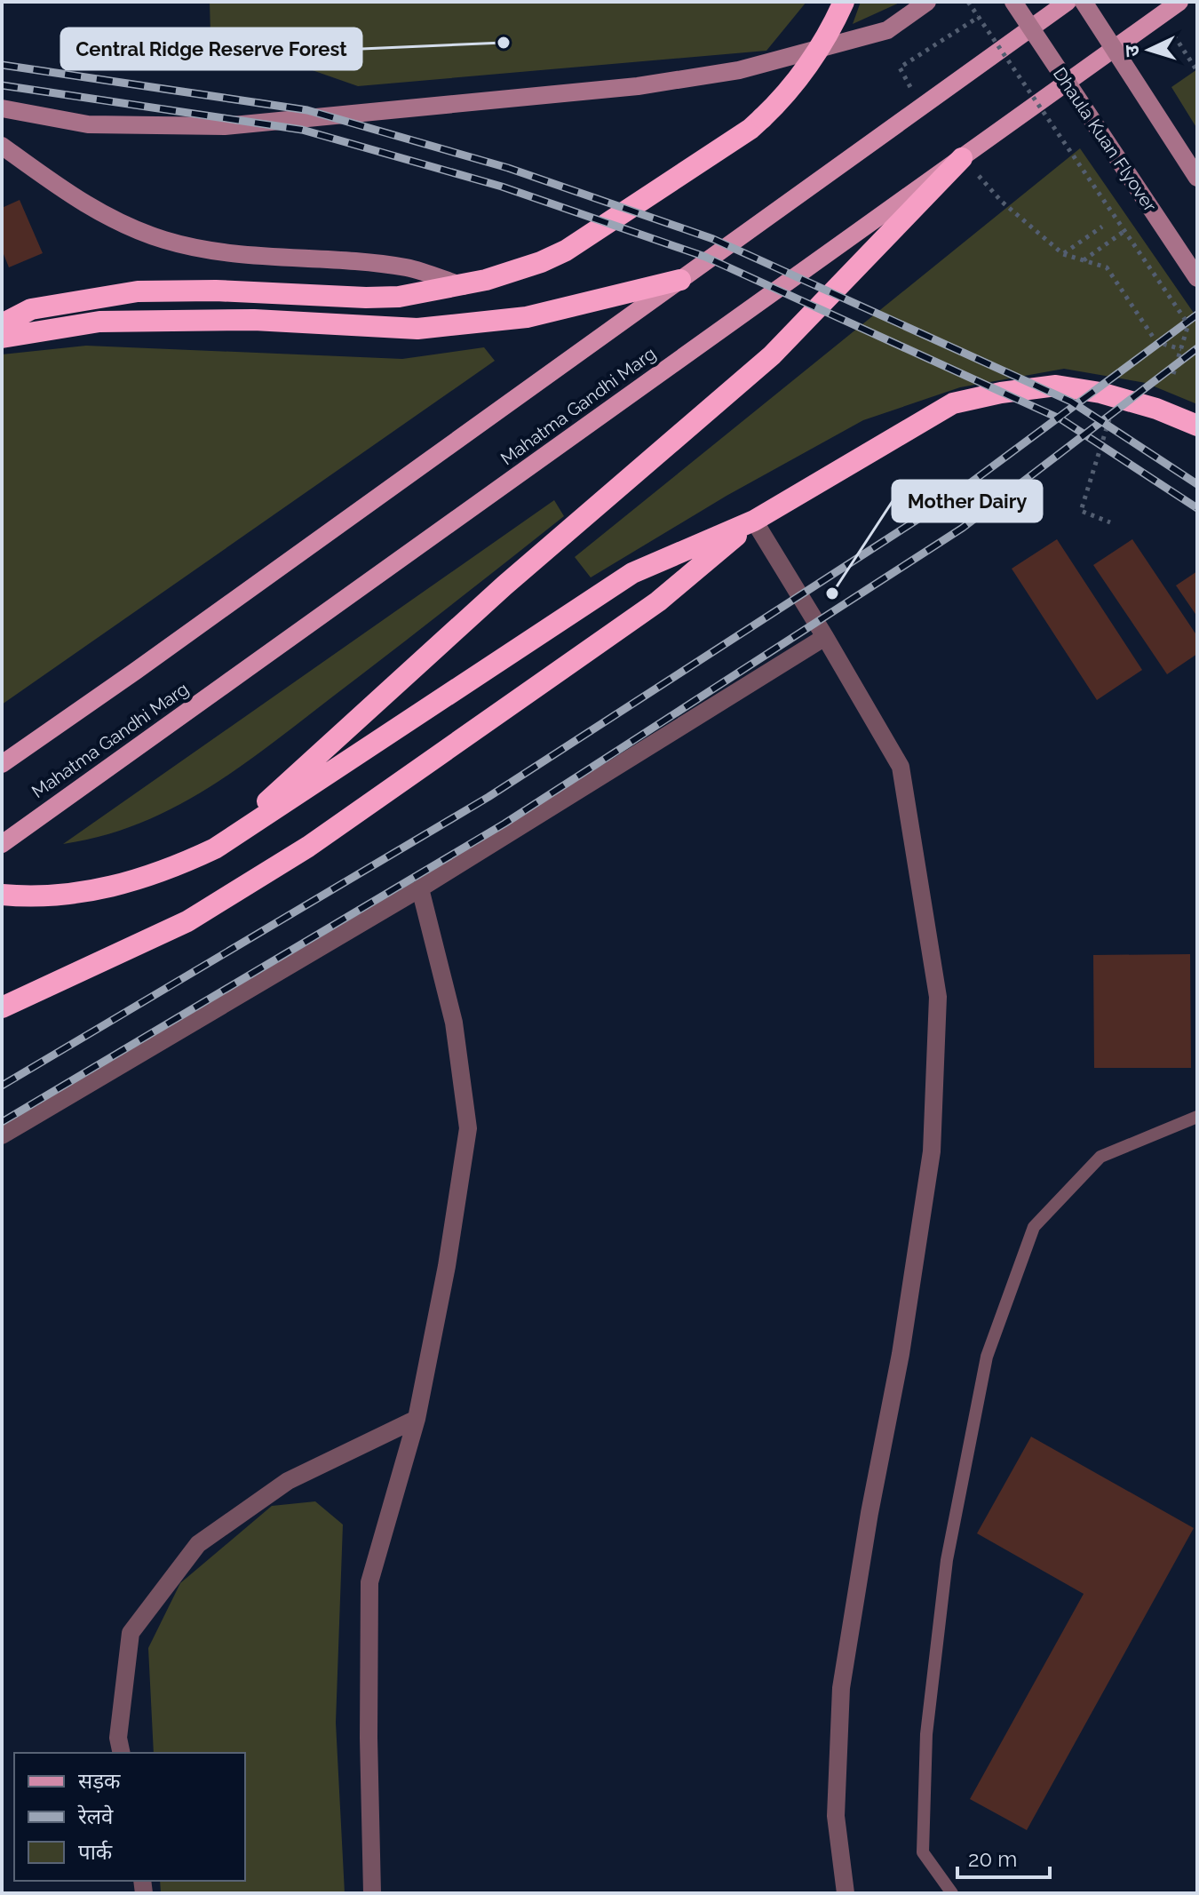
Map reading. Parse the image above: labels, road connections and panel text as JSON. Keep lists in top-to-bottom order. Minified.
{"streets":{"main road":["Dhaula Kuan Flyover","Mahatma Gandhi Marg"]},"places":["Central Ridge Reserve Forest","Mother Dairy"],"legend":["सड़क","रेलवे","पार्क"],"scale_bar":"20 m","north":"left"}
